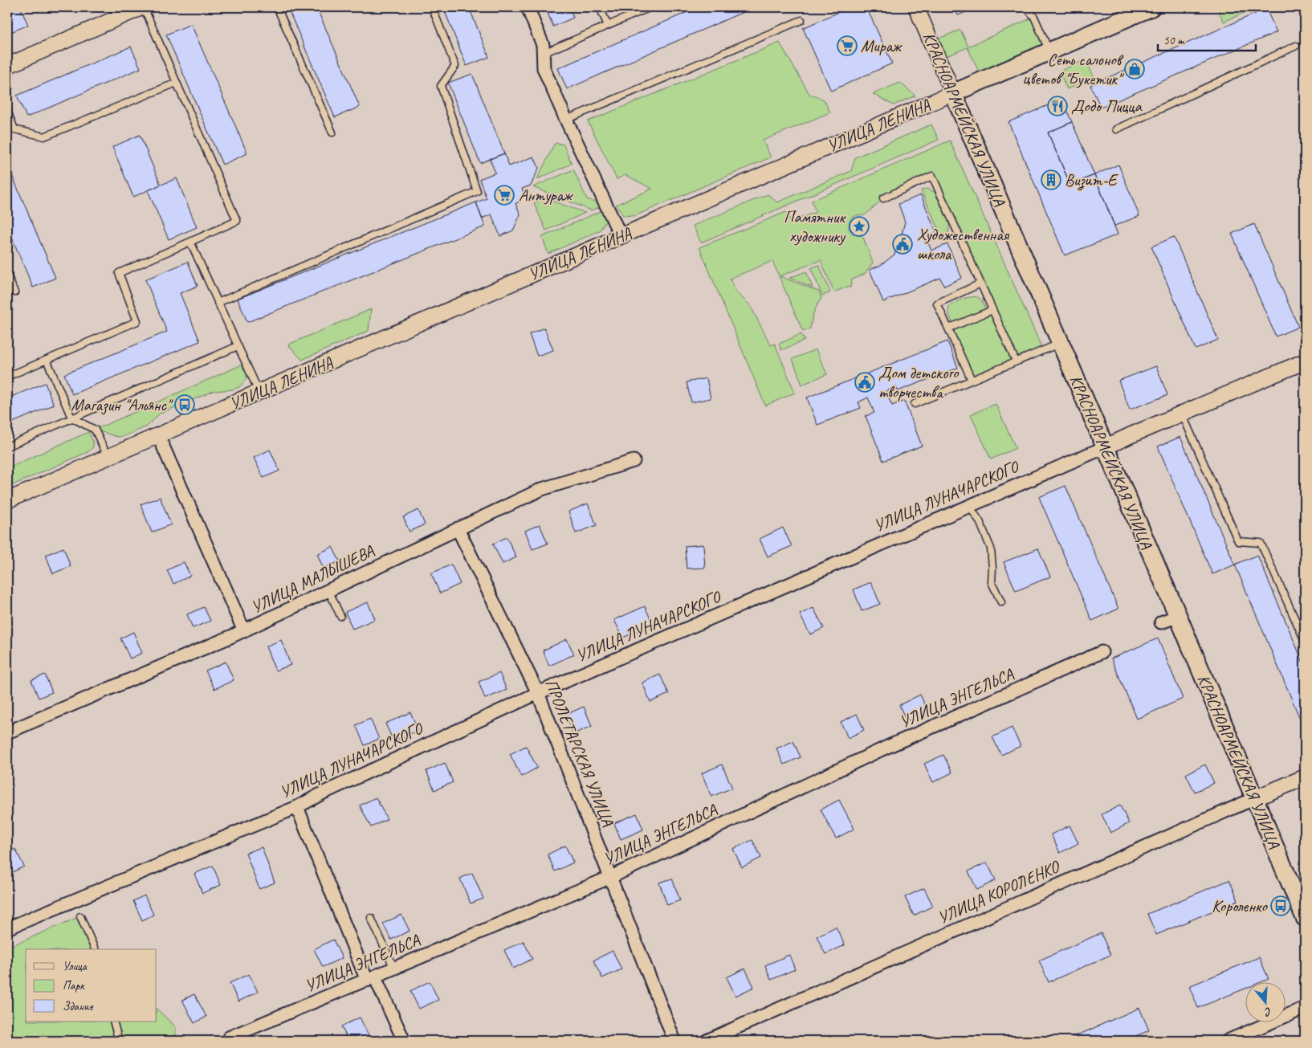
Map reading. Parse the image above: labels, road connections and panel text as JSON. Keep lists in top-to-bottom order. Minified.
{"streets":{"main road":["КРАСНОАРМЕЙСКАЯ УЛИЦА","УЛИЦА ЛЕНИНА"],"street":["УЛИЦА ЛУНАЧАРСКОГО","УЛИЦА МАЛЫШЕВА","УЛИЦА ЭНГЕЛЬСА","ПРОЛЕТАРСКАЯ УЛИЦА","УЛИЦА КОРОЛЕНКО"]},"crossings":[["КРАСНОАРМЕЙСКАЯ УЛИЦА","УЛИЦА ЛЕНИНА"],["КРАСНОАРМЕЙСКАЯ УЛИЦА","УЛИЦА ЛУНАЧАРСКОГО"],["КРАСНОАРМЕЙСКАЯ УЛИЦА","УЛИЦА КОРОЛЕНКО"],["УЛИЦА ЛУНАЧАРСКОГО","ПРОЛЕТАРСКАЯ УЛИЦА"],["УЛИЦА МАЛЫШЕВА","ПРОЛЕТАРСКАЯ УЛИЦА"],["УЛИЦА ЭНГЕЛЬСА","ПРОЛЕТАРСКАЯ УЛИЦА"]],"places":{"supermarket":["Мираж","Антураж"],"shop":["Сеть салонов цветов \"Букетик\""],"restaurant":["Додо Пицца"],"building":["Визит-Е"],"place":["Памятник художнику"],"public building":["Художественная школа","Дом детского творчества"],"bus stop":["Магазин \"Альянс\"","Короленко"]},"legend":["Улица","Парк","Здание"],"scale_bar":"50 m","north":"bottom"}
